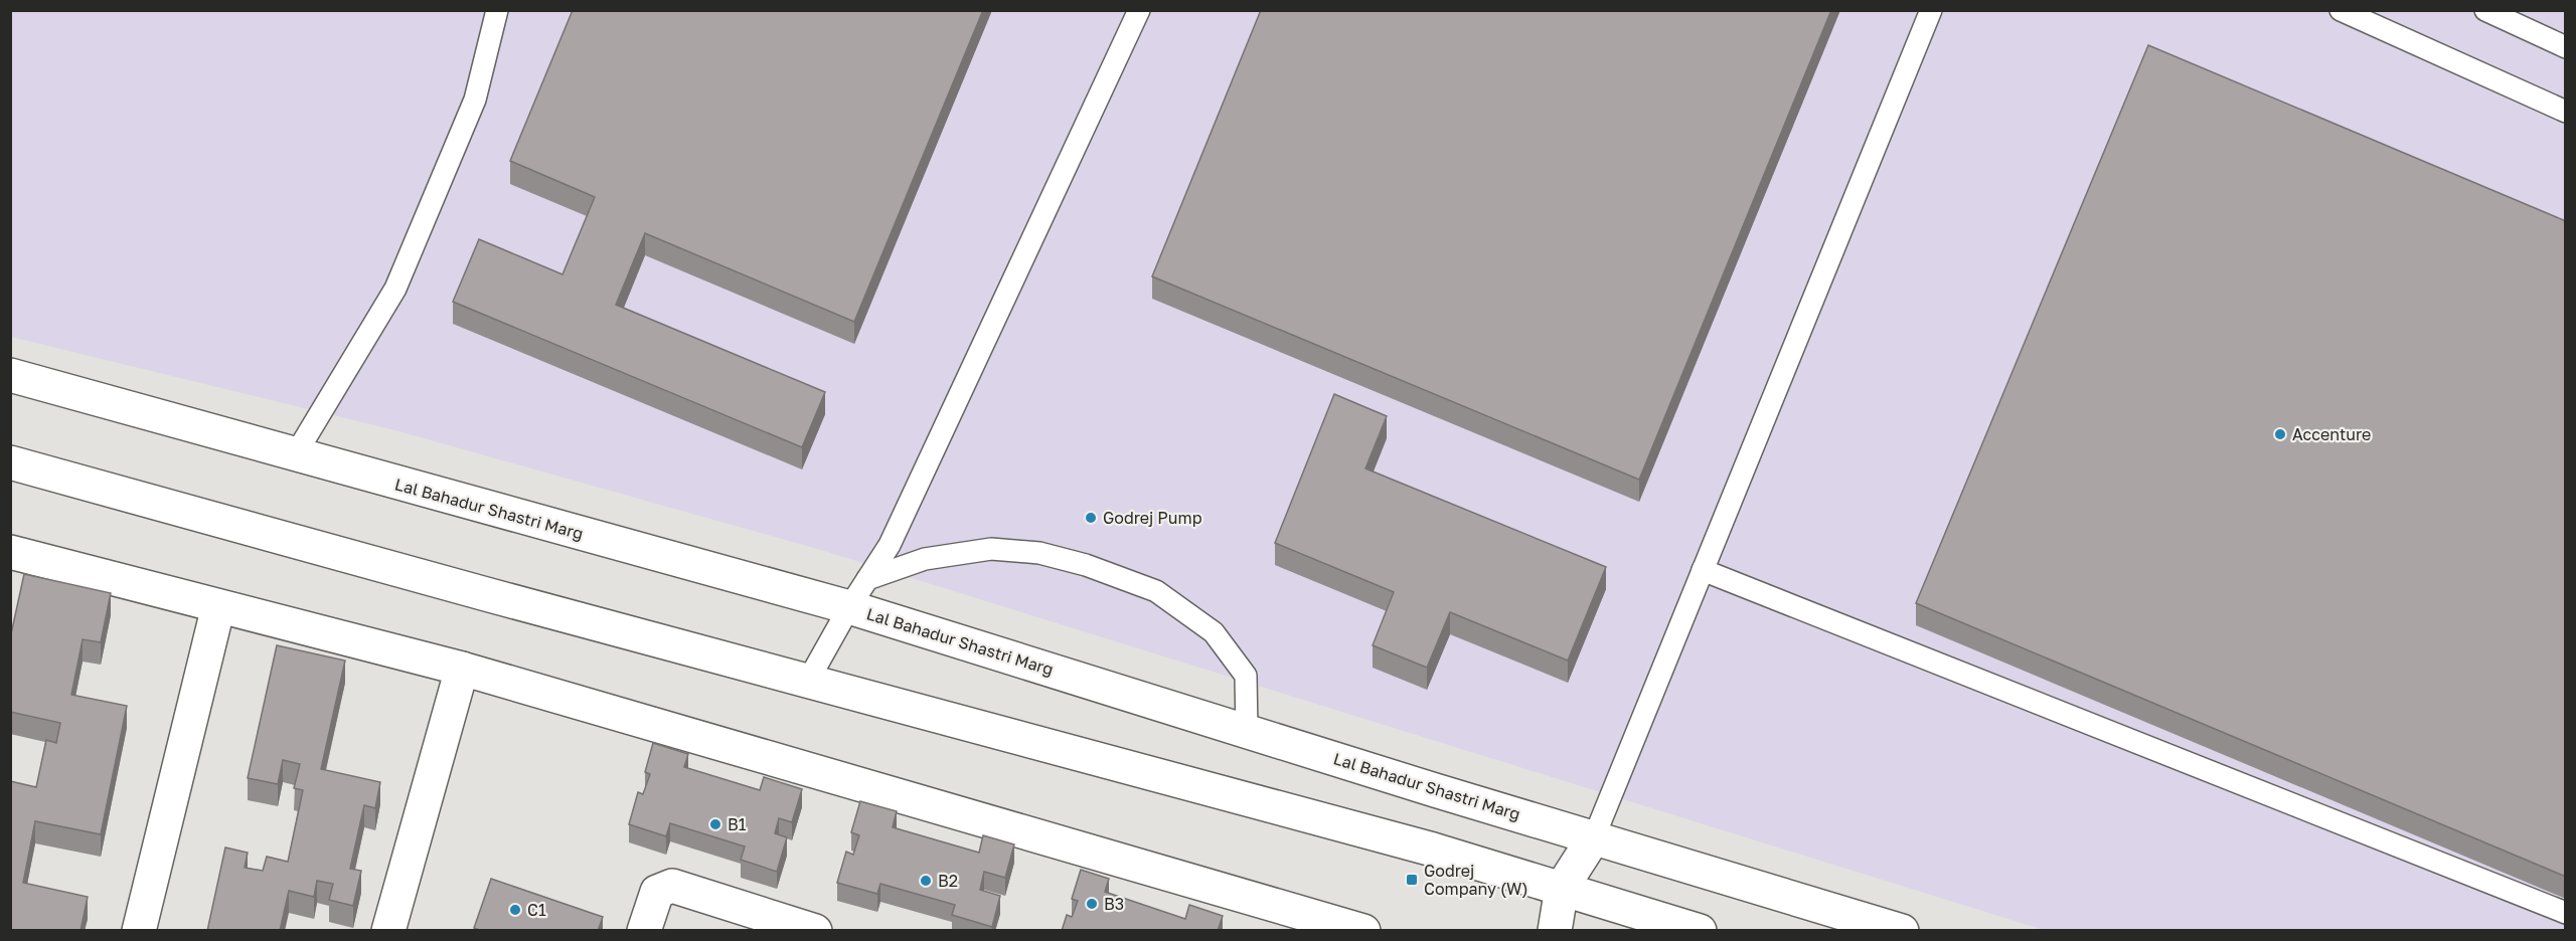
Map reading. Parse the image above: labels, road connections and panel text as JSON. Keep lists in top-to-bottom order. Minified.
{"streets":{"main road":["Lal Bahadur Shastri Marg"]},"places":{"other":["Accenture","Godrej Pump","B1","B2","B3","C1"],"transit":["Godrej Company (W)"]}}
